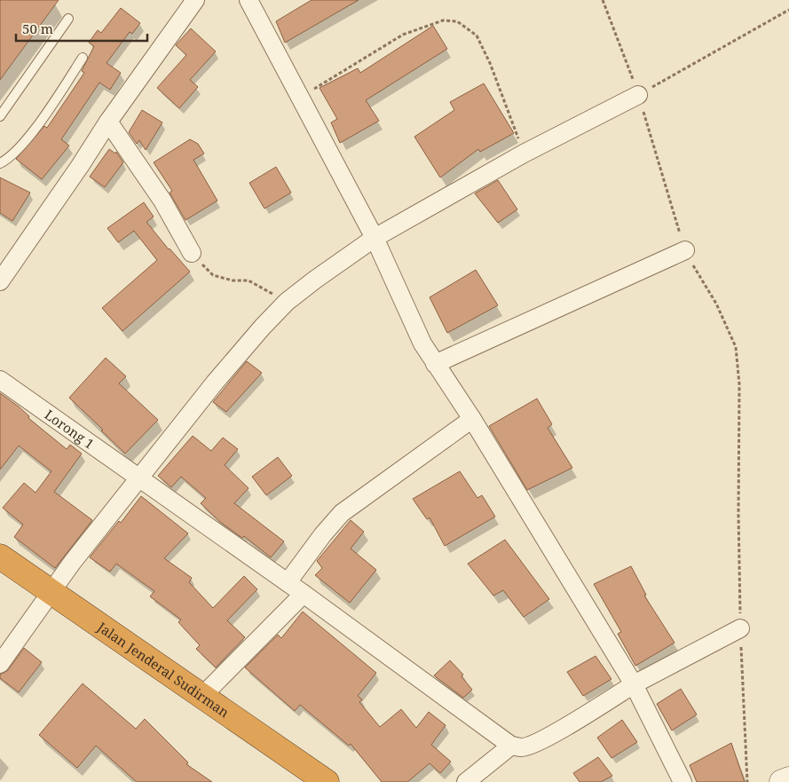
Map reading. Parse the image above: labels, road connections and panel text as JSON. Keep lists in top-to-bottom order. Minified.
{"streets":{"highway":["Jalan Jenderal Sudirman"],"street":["Lorong 1"]},"scale_bar":"50 m"}
